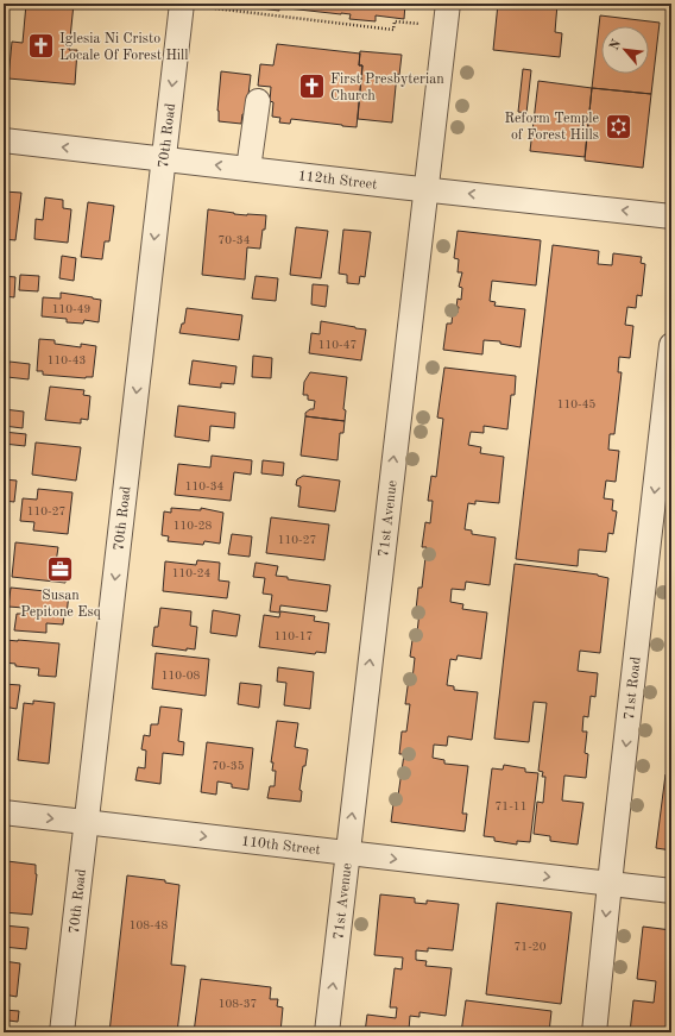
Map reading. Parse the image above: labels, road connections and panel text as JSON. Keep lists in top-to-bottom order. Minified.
{"streets":{"street":["70th Road","112th Street","71st Avenue","71st Road","110th Street"]},"crossings":[["70th Road","112th Street"],["70th Road","110th Street"],["112th Street","71st Avenue"],["71st Avenue","110th Street"],["71st Road","110th Street"]],"one_way":["70th Road","112th Street","71st Avenue","71st Road","110th Street"],"places":{"church":["Iglesia Ni Cristo Locale Of Forest Hill","First Presbyterian Church"],"synagogue":["Reform Temple of Forest Hills"],"office":["Susan Pepitone Esq"]},"house_numbers":["70-34","110-49","110-47","110-43","110-45","110-34","110-27","110-28","110-27","110-24","110-17","110-08","70-35","71-11","108-48","71-20","108-37"],"north":"top left"}
